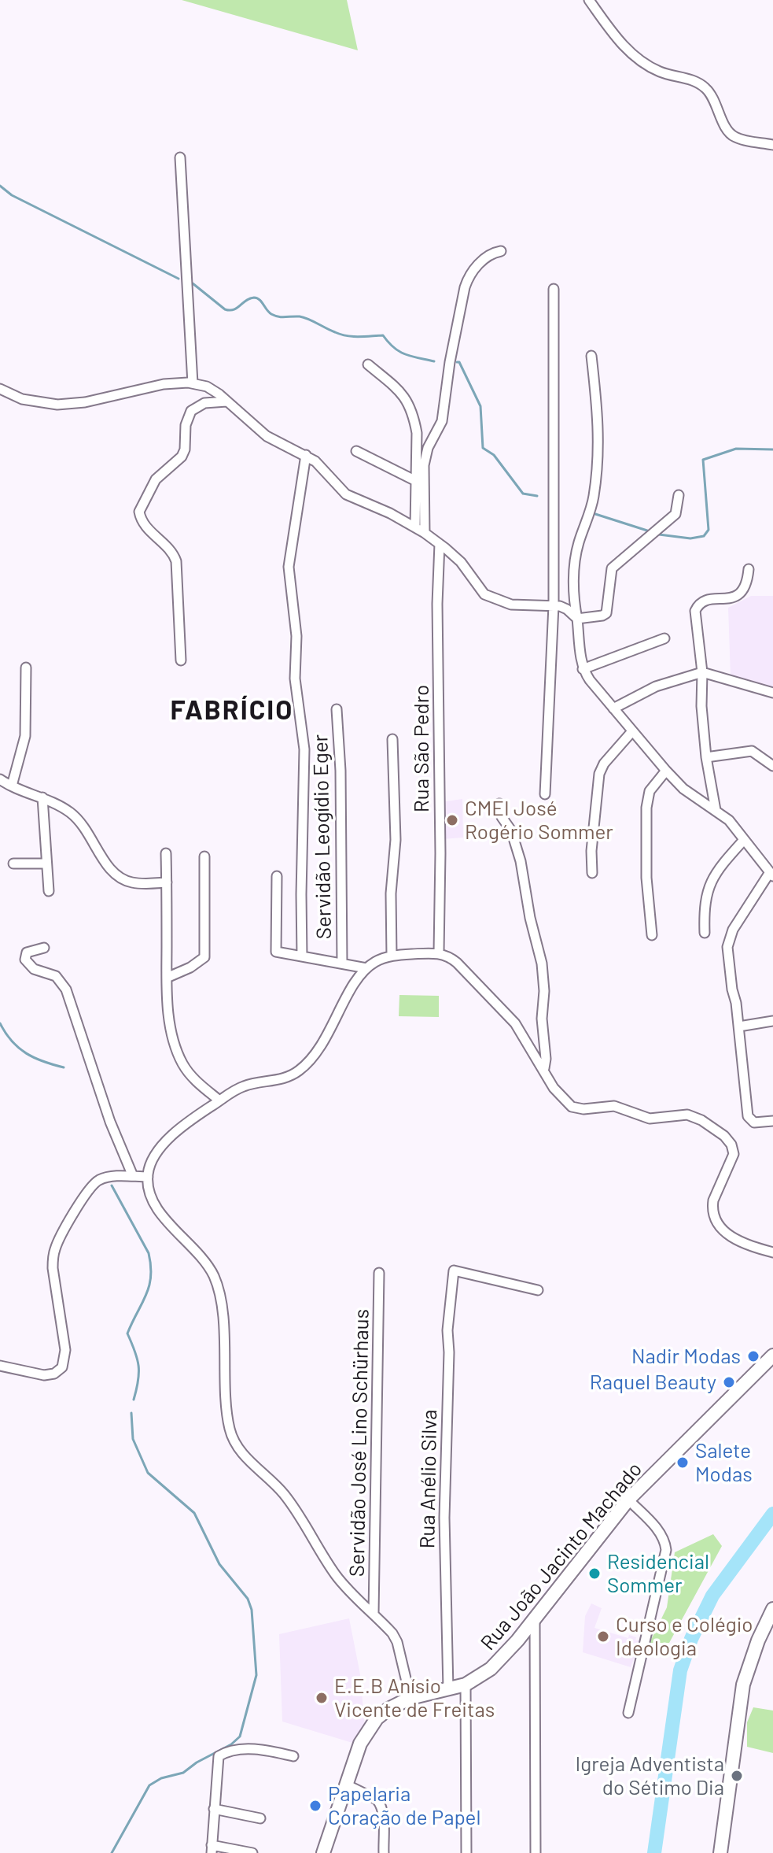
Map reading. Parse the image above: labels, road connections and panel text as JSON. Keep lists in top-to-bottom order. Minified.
{"streets":{"main road":["Rua João Jacinto Machado"],"street":["Rua São Pedro","Servidão Leogídio Eger","Servidão José Lino Schürhaus","Rua Anélio Silva"]},"crossings":[["Rua Anélio Silva","Rua João Jacinto Machado"]],"districts":["FABRÍCIO"],"places":["CMEI José Rogério Sommer","Nadir Modas","Raquel Beauty","Salete Modas","Residencial Sommer","Curso e Colégio Ideologia","E.E.B Anísio Vicente de Freitas","Igreja Adventista do Sétimo Dia","Papelaria Coração de Papel"]}
